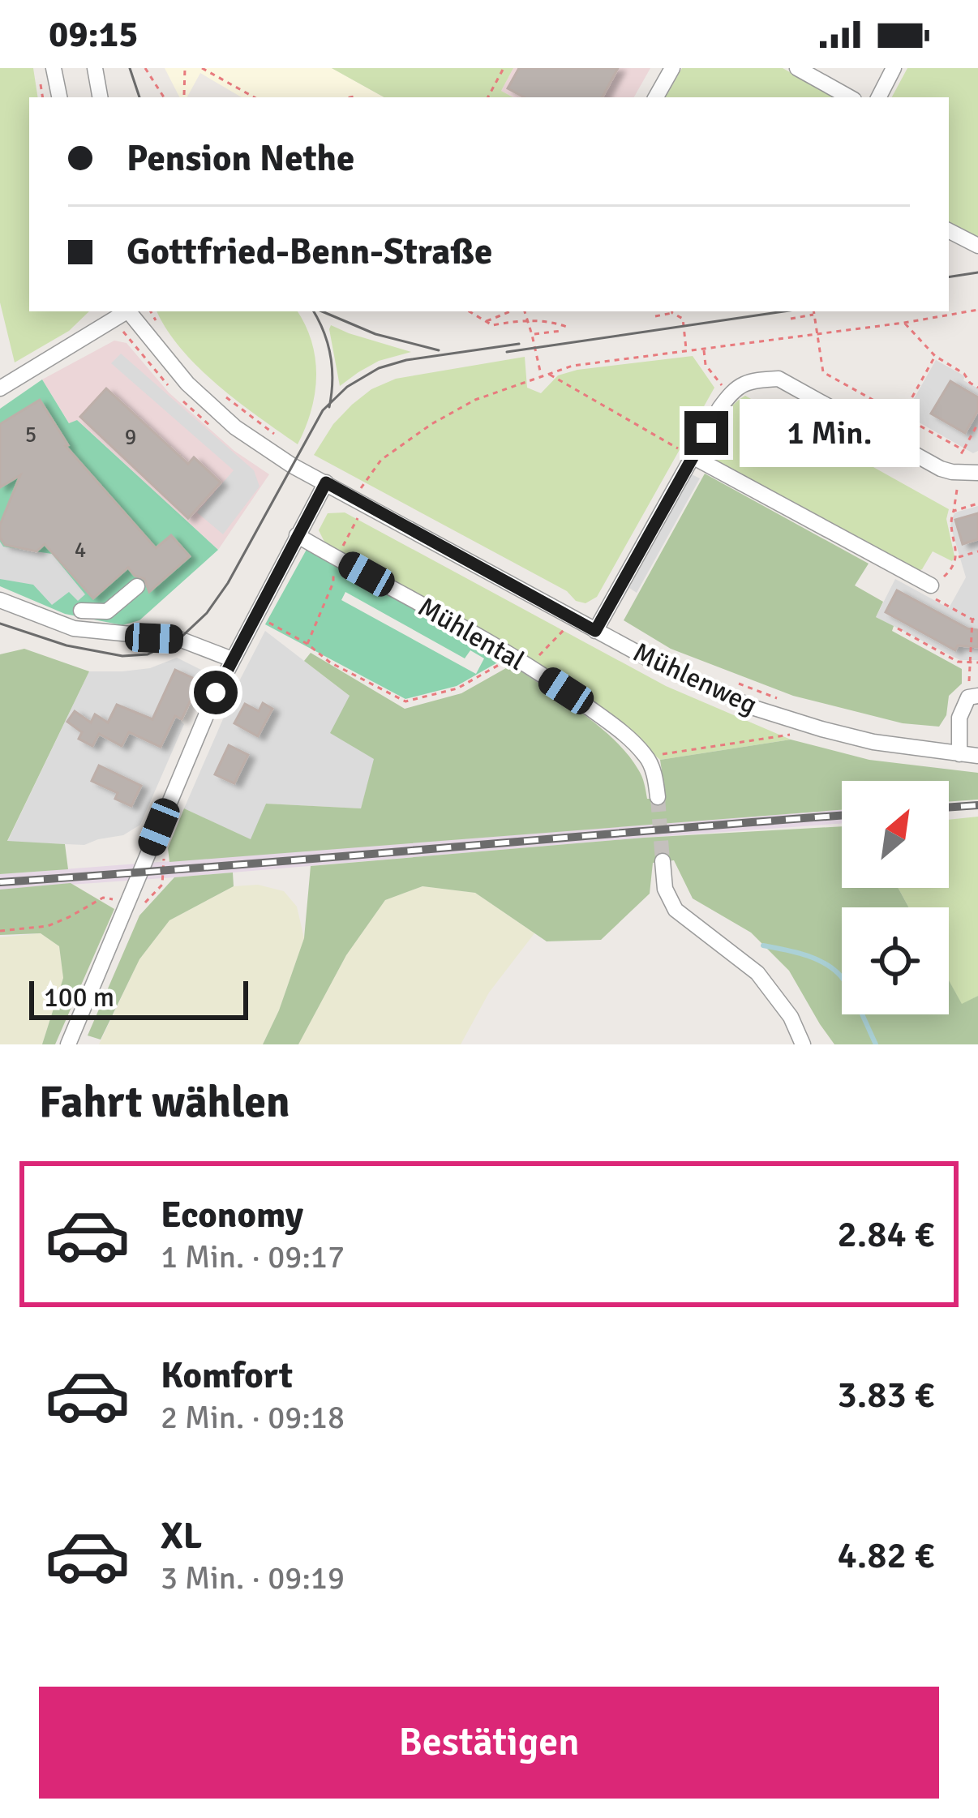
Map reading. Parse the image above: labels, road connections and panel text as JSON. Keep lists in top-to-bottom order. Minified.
{"streets":{"street":["Mühlental","Mühlenweg"]},"house_numbers":["5","9","4"],"scale_bar":"100 m","north":"top right","page":{"status":"09:15","banner":["Pension Nethe","Gottfried-Benn-Straße"],"bubble":"1 Min.","scale":"100 m","heading":"Fahrt wählen","list":[{"name":"Economy","note":"1 Min. · 09:17","value":"2.84 €"},{"name":"Komfort","note":"2 Min. · 09:18","value":"3.83 €"},{"name":"XL","note":"3 Min. · 09:19","value":"4.82 €"}],"buttons":"Bestätigen"}}
